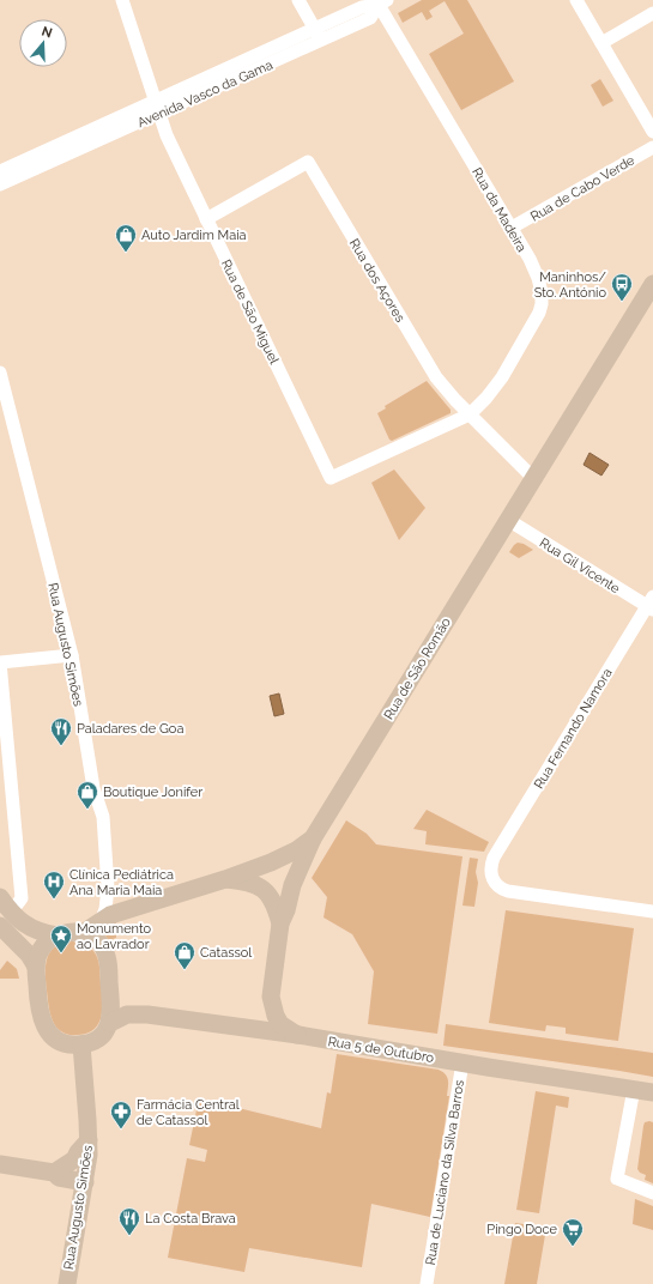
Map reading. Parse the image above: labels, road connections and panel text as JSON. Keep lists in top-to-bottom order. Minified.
{"streets":{"main road":["Rua Augusto Simões","Rua de São Romão","Rua 5 de Outubro"],"street":["Avenida Vasco da Gama","Rua de Cabo Verde","Rua da Madeira","Rua dos Açores","Rua de São Miguel","Rua Gil Vicente","Rua Fernando Namora","Rua de Luciano da Silva Barros"]},"crossings":[["Avenida Vasco da Gama","Rua da Madeira"],["Avenida Vasco da Gama","Rua de São Miguel"],["Rua de Cabo Verde","Rua da Madeira"],["Rua da Madeira","Rua dos Açores"],["Rua da Madeira","Rua de São Miguel"],["Rua dos Açores","Rua de São Miguel"],["Rua dos Açores","Rua de São Romão"],["Rua Gil Vicente","Rua de São Romão"],["Rua Gil Vicente","Rua Fernando Namora"],["Rua Augusto Simões","Rua de São Romão"],["Rua Augusto Simões","Rua 5 de Outubro"],["Rua de São Romão","Rua 5 de Outubro"],["Rua 5 de Outubro","Rua de Luciano da Silva Barros"]],"places":{"shop":["Auto Jardim Maia","Boutique Jonifer","Catassol"],"bus stop":["Maninhos/ Sto. António"],"restaurant":["Paladares de Goa","La Costa Brava"],"hospital":["Clínica Pediátrica Ana Maria Maia"],"place":["Monumento ao Lavrador"],"pharmacy":["Farmácia Central de Catassol"],"supermarket":["Pingo Doce"]},"north":"top"}
